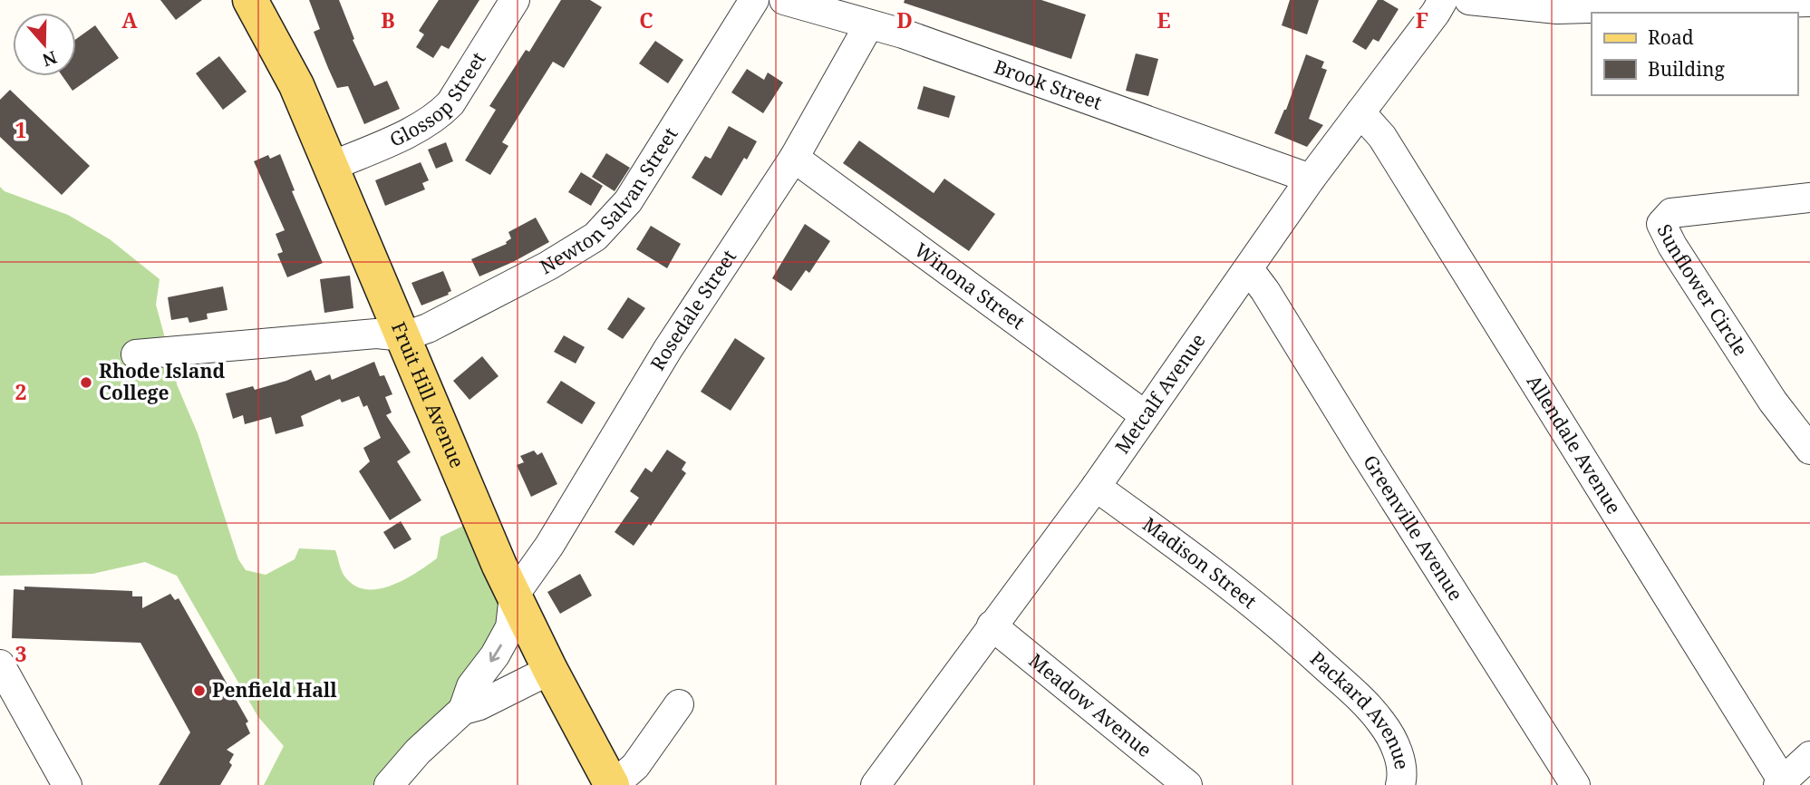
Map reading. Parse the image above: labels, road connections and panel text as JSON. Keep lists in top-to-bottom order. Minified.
{"streets":{"main road":["Fruit Hill Avenue"],"street":["Brook Street","Glossop Street","Newton Salvan Street","Winona Street","Sunflower Circle","Rosedale Street","Metcalf Avenue","Allendale Avenue","Greenville Avenue","Madison Street","Meadow Avenue","Packard Avenue"]},"crossings":[["Brook Street","Rosedale Street"],["Brook Street","Metcalf Avenue"],["Glossop Street","Fruit Hill Avenue"],["Newton Salvan Street","Fruit Hill Avenue"],["Winona Street","Rosedale Street"],["Winona Street","Metcalf Avenue"],["Rosedale Street","Fruit Hill Avenue"],["Metcalf Avenue","Allendale Avenue"],["Metcalf Avenue","Greenville Avenue"],["Metcalf Avenue","Madison Street"],["Metcalf Avenue","Meadow Avenue"],["Madison Street","Packard Avenue"]],"places":["Rhode Island College","Penfield Hall"],"legend":["Road","Building"],"north":"bottom","grid":{"columns":["A","B","C","D","E","F"],"rows":["1","2","3"]}}
